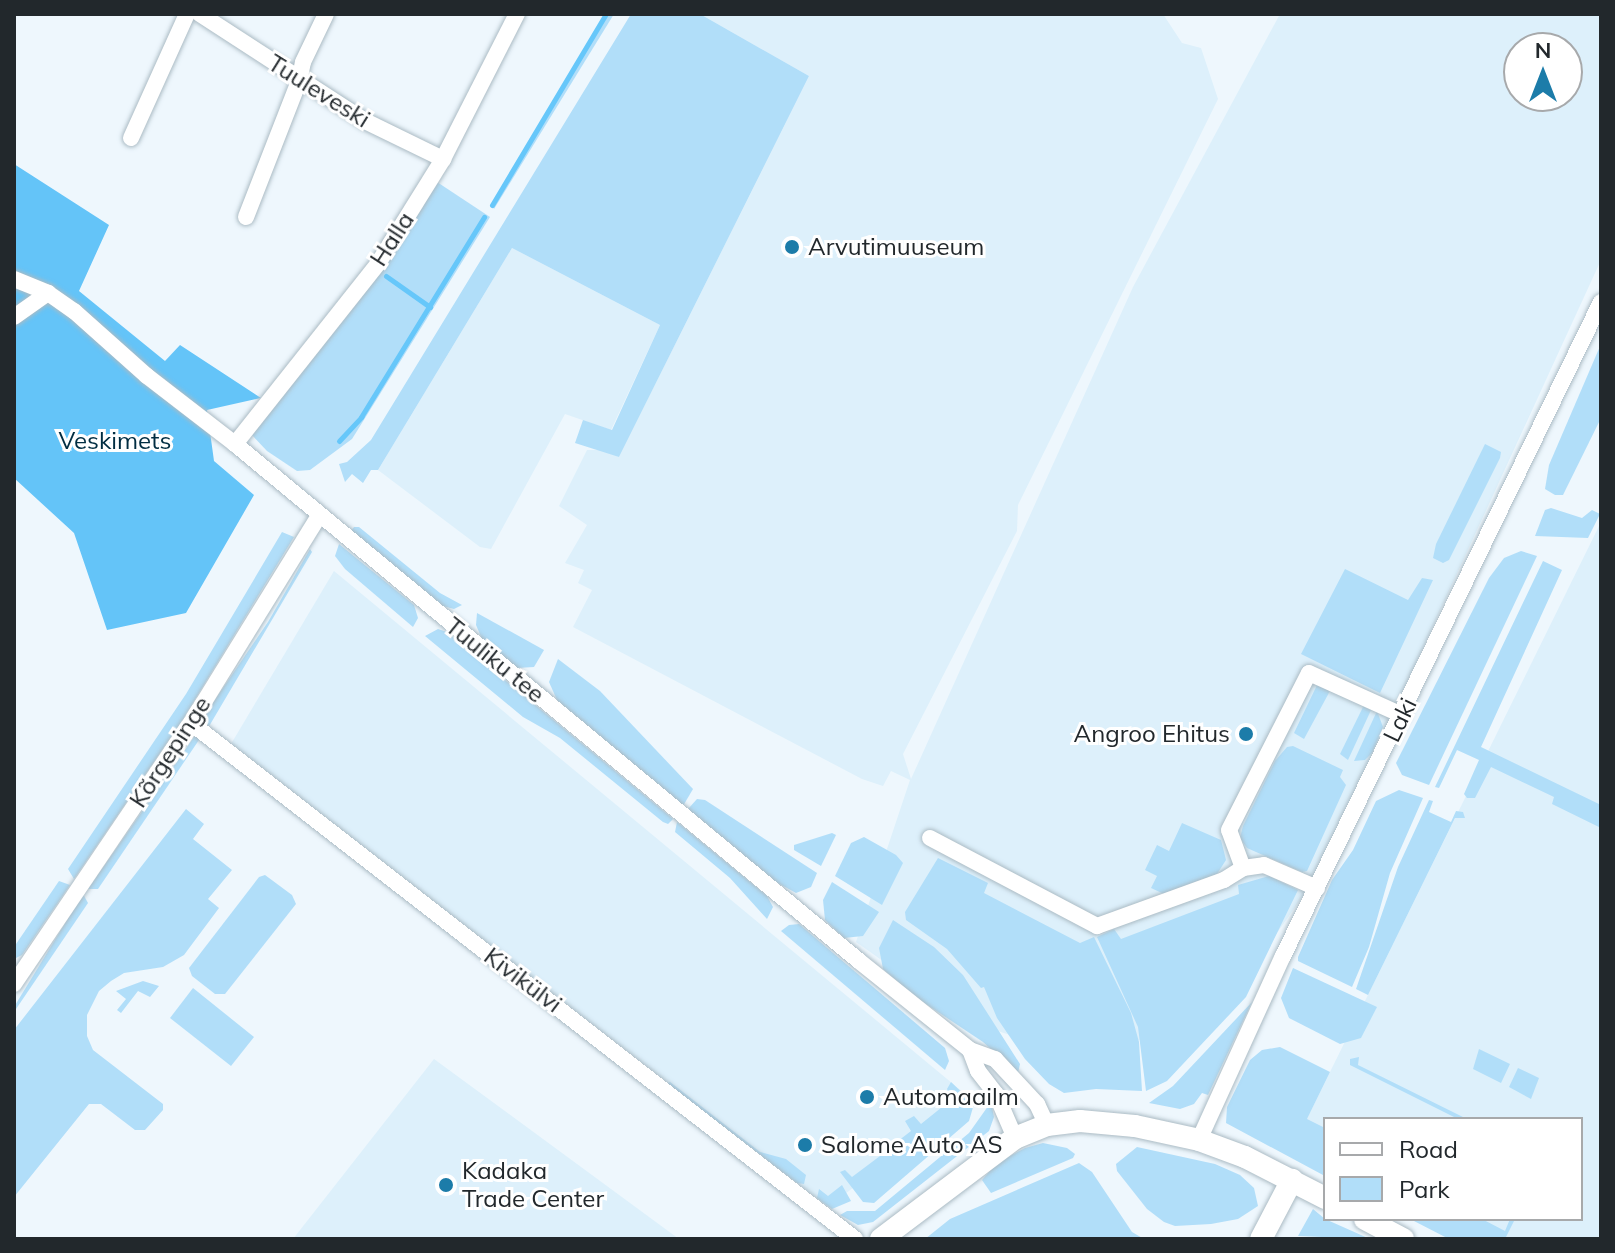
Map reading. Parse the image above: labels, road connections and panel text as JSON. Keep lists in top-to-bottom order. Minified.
{"streets":{"street":["Tuuleveski","Halla","Tuuliku tee","Laki","Kõrgepinge","Kivikülvi"]},"crossings":[["Tuuleveski","Halla"],["Halla","Tuuliku tee"],["Tuuliku tee","Kõrgepinge"],["Kõrgepinge","Kivikülvi"]],"parks":["Veskimets"],"places":["Arvutimuuseum","Angroo Ehitus","Automaailm","Salome Auto AS","Kadaka Trade Center"],"legend":["Road","Park"],"north":"top"}
